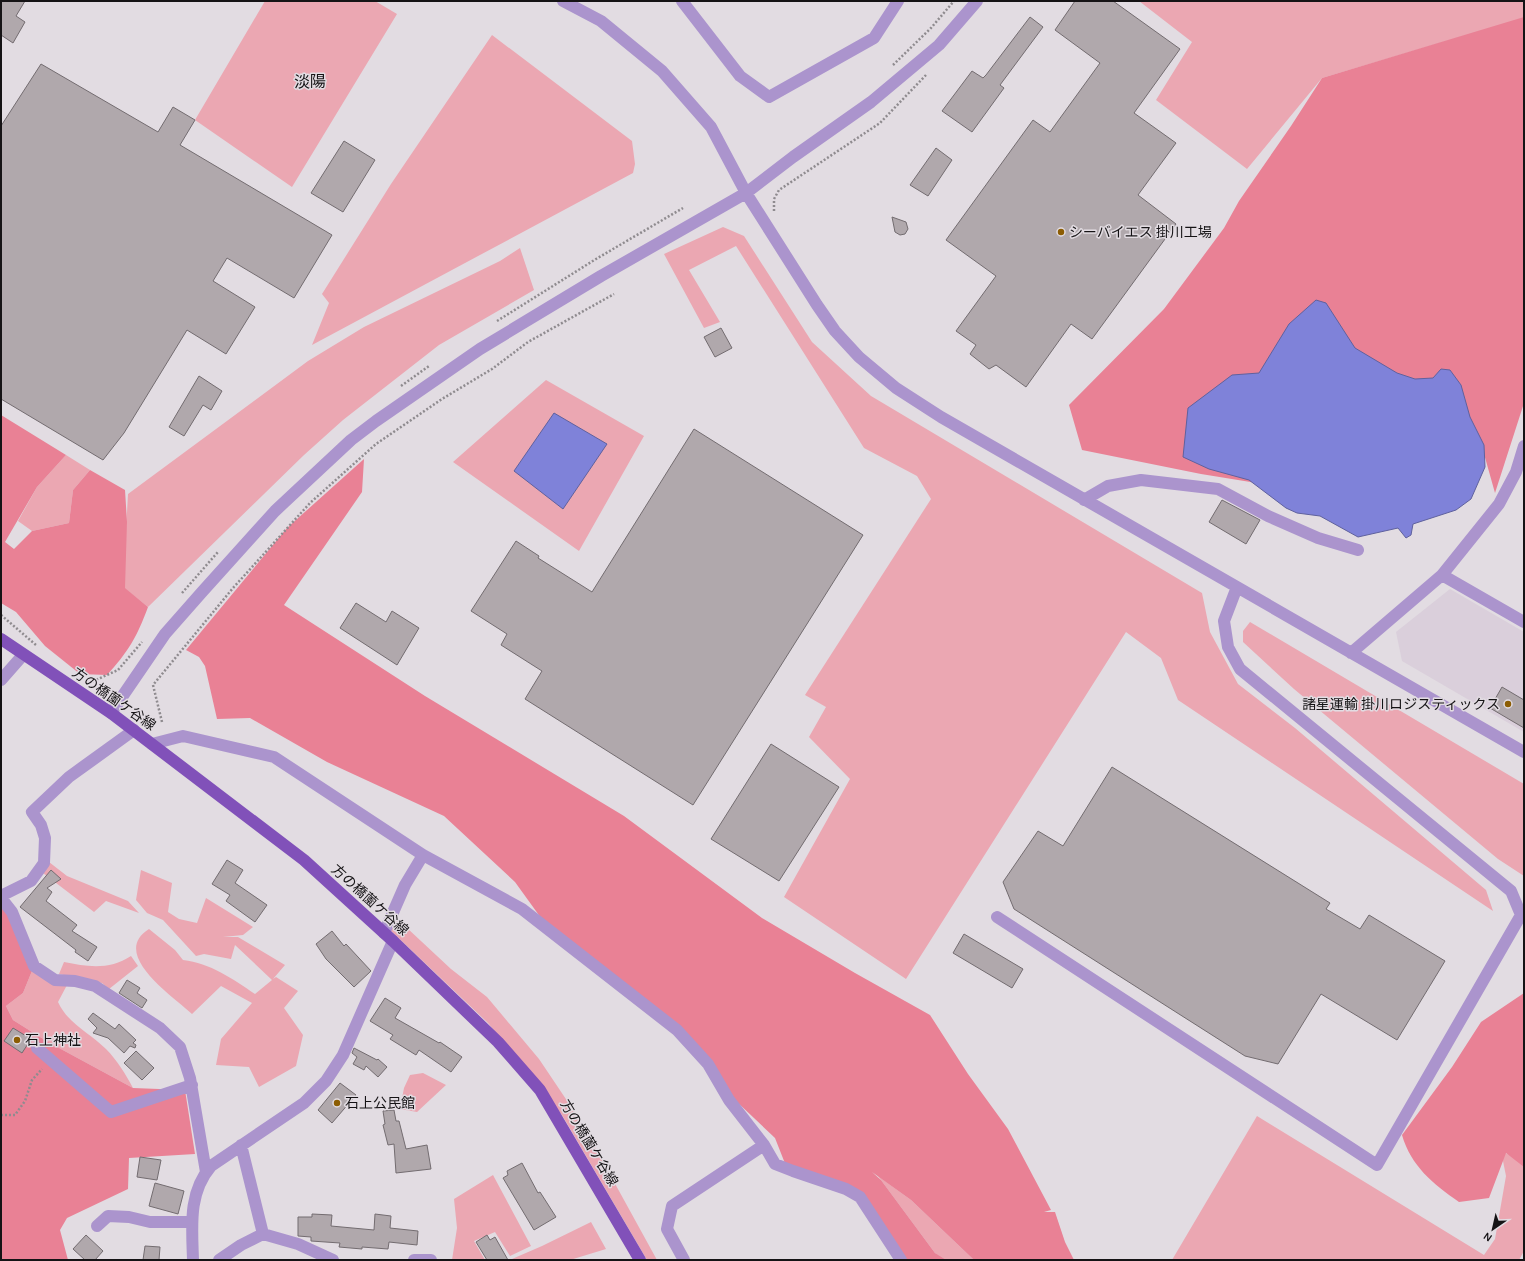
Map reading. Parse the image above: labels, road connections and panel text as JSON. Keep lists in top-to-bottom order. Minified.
{"streets":{"main road":["方の橋薗ケ谷線"]},"districts":["淡陽"],"places":["シーバイエス 掛川工場","諸星運輸 掛川ロジスティックス","石上神社","石上公民館"],"north":"bottom left"}
